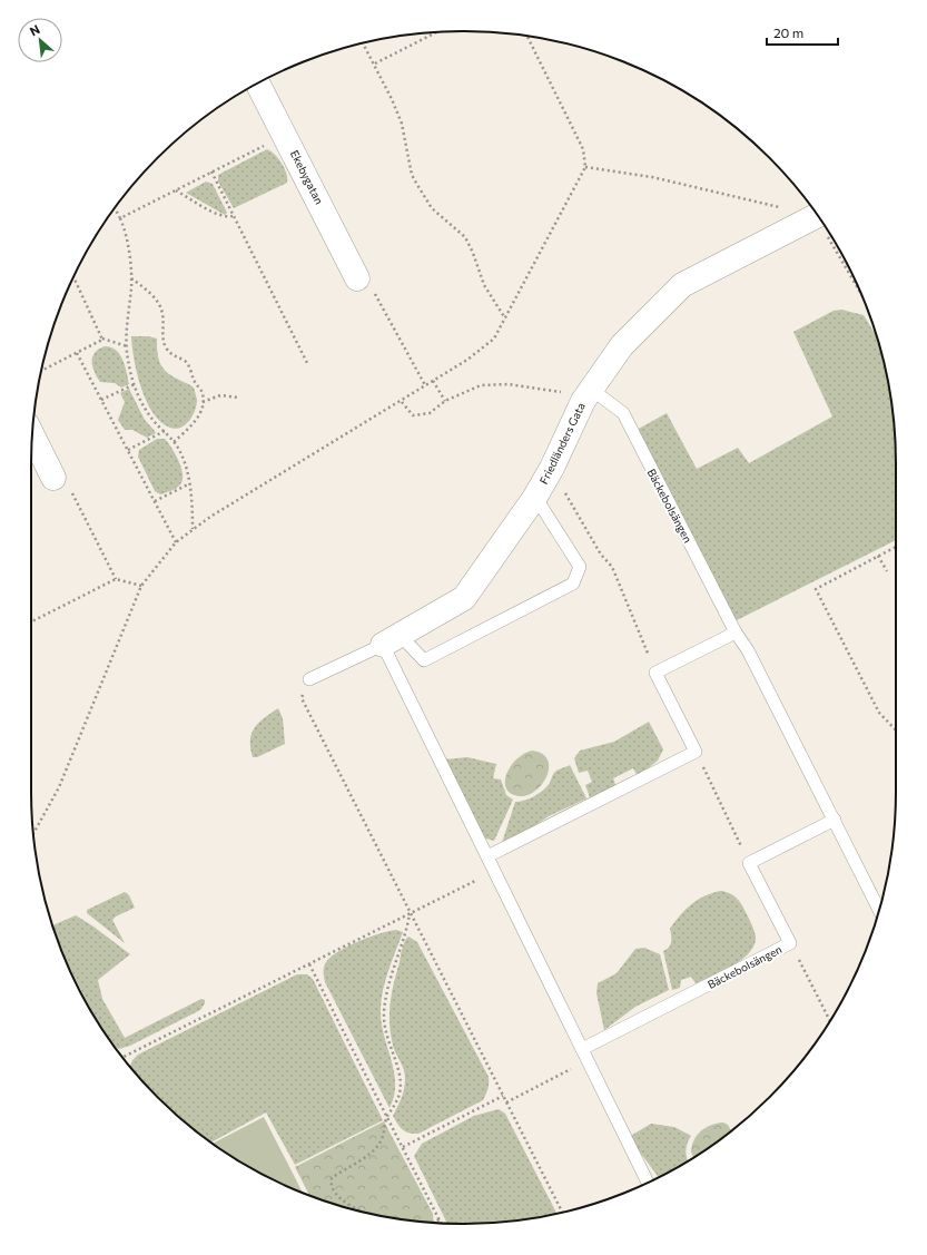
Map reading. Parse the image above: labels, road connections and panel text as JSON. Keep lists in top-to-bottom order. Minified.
{"streets":{"street":["Ekebygatan","Friedländers Gata"],"lane":["Bäckebolsängen"]},"crossings":[["Friedländers Gata","Bäckebolsängen"]],"scale_bar":"20 m","north":"top left"}
